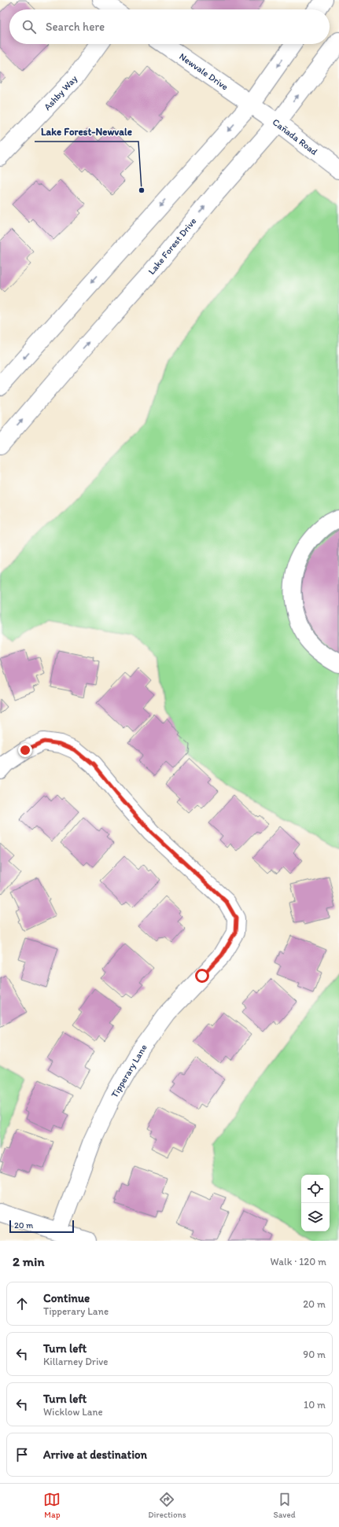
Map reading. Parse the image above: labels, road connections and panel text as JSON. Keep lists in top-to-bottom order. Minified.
{"streets":{"street":["Newvale Drive","Ashby Way","Cañada Road","Lake Forest Drive","Tipperary Lane"]},"crossings":[["Newvale Drive","Cañada Road"],["Cañada Road","Lake Forest Drive"]],"places":["Lake Forest-Newvale"],"scale_bar":"20 m","page":{"search":"Search here","scale":"20 m","heading":["2 min","Walk · 120 m"],"list":[["Continue","Tipperary Lane","20 m"],["Turn left","Killarney Drive","90 m"],["Turn left","Wicklow Lane","10 m"],"Arrive at destination"],"nav":["Map","Directions","Saved"]}}
